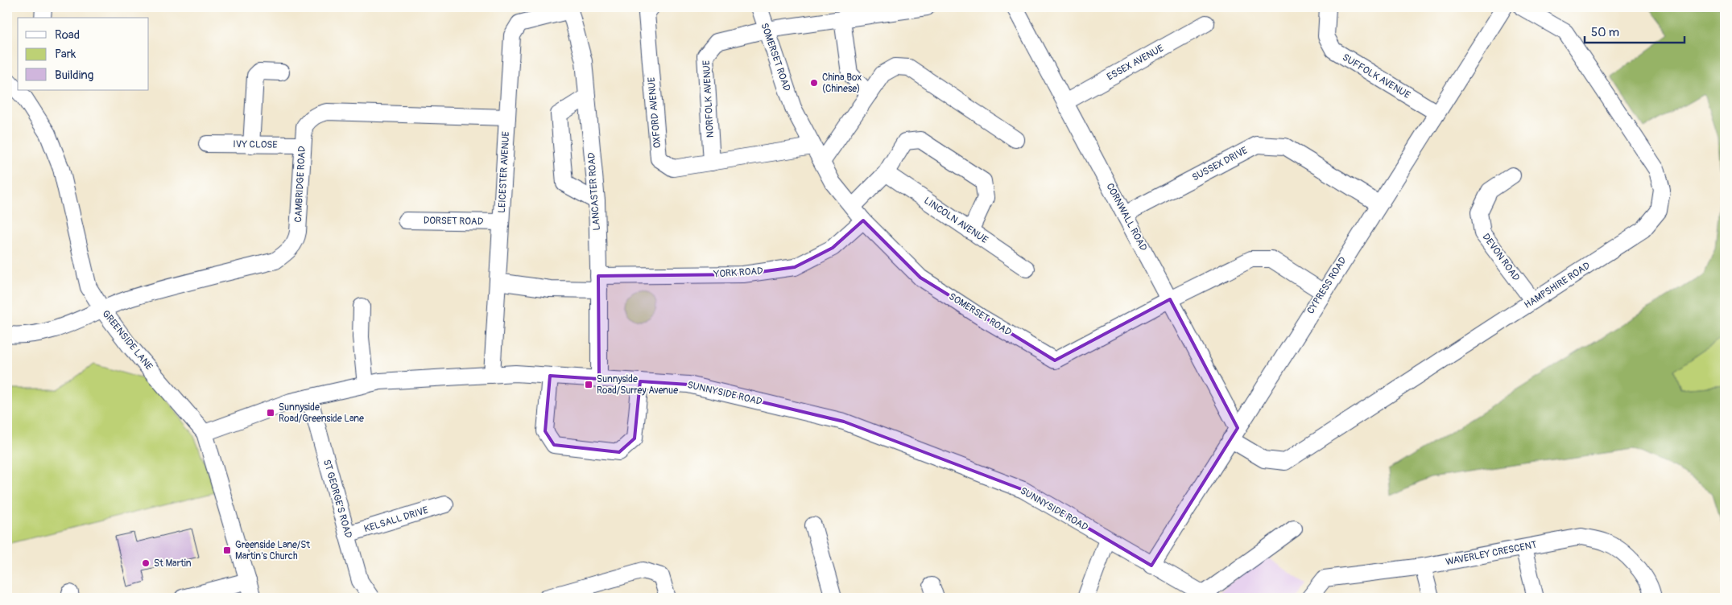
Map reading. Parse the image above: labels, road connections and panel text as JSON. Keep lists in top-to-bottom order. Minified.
{"streets":{"street":["SOMERSET ROAD","ESSEX AVENUE","SUFFOLK AVENUE","NORFOLK AVENUE","OXFORD AVENUE","IVY CLOSE","SUSSEX DRIVE","LEICESTER AVENUE","CAMBRIDGE ROAD","LANCASTER ROAD","CORNWALL ROAD","LINCOLN AVENUE","DORSET ROAD","DEVON ROAD","YORK ROAD","CYPRESS ROAD","HAMPSHIRE ROAD","GREENSIDE LANE","SUNNYSIDE ROAD","ST GEORGE'S ROAD","KELSALL DRIVE","WAVERLEY CRESCENT"]},"crossings":[["SOMERSET ROAD","NORFOLK AVENUE"],["SOMERSET ROAD","OXFORD AVENUE"],["SOMERSET ROAD","CORNWALL ROAD"],["SOMERSET ROAD","YORK ROAD"],["SOMERSET ROAD","CYPRESS ROAD"],["ESSEX AVENUE","CORNWALL ROAD"],["SUFFOLK AVENUE","CYPRESS ROAD"],["NORFOLK AVENUE","OXFORD AVENUE"],["IVY CLOSE","CAMBRIDGE ROAD"],["SUSSEX DRIVE","CORNWALL ROAD"],["SUSSEX DRIVE","CYPRESS ROAD"],["LEICESTER AVENUE","CAMBRIDGE ROAD"],["LEICESTER AVENUE","LANCASTER ROAD"],["LEICESTER AVENUE","DORSET ROAD"],["LEICESTER AVENUE","YORK ROAD"],["LEICESTER AVENUE","SUNNYSIDE ROAD"],["CAMBRIDGE ROAD","GREENSIDE LANE"],["LANCASTER ROAD","YORK ROAD"],["LANCASTER ROAD","SUNNYSIDE ROAD"],["CORNWALL ROAD","CYPRESS ROAD"],["CORNWALL ROAD","HAMPSHIRE ROAD"],["DEVON ROAD","HAMPSHIRE ROAD"],["CYPRESS ROAD","HAMPSHIRE ROAD"],["CYPRESS ROAD","SUNNYSIDE ROAD"],["GREENSIDE LANE","SUNNYSIDE ROAD"],["SUNNYSIDE ROAD","ST GEORGE'S ROAD"],["ST GEORGE'S ROAD","KELSALL DRIVE"]],"places":{"other":["China Box (Chinese)","St Martin"],"transit":["Sunnyside Road/Surrey Avenue","Sunnyside Road/Greenside Lane","Greenside Lane/St Martin's Church"]},"legend":["Road","Park","Building"],"scale_bar":"50 m"}
